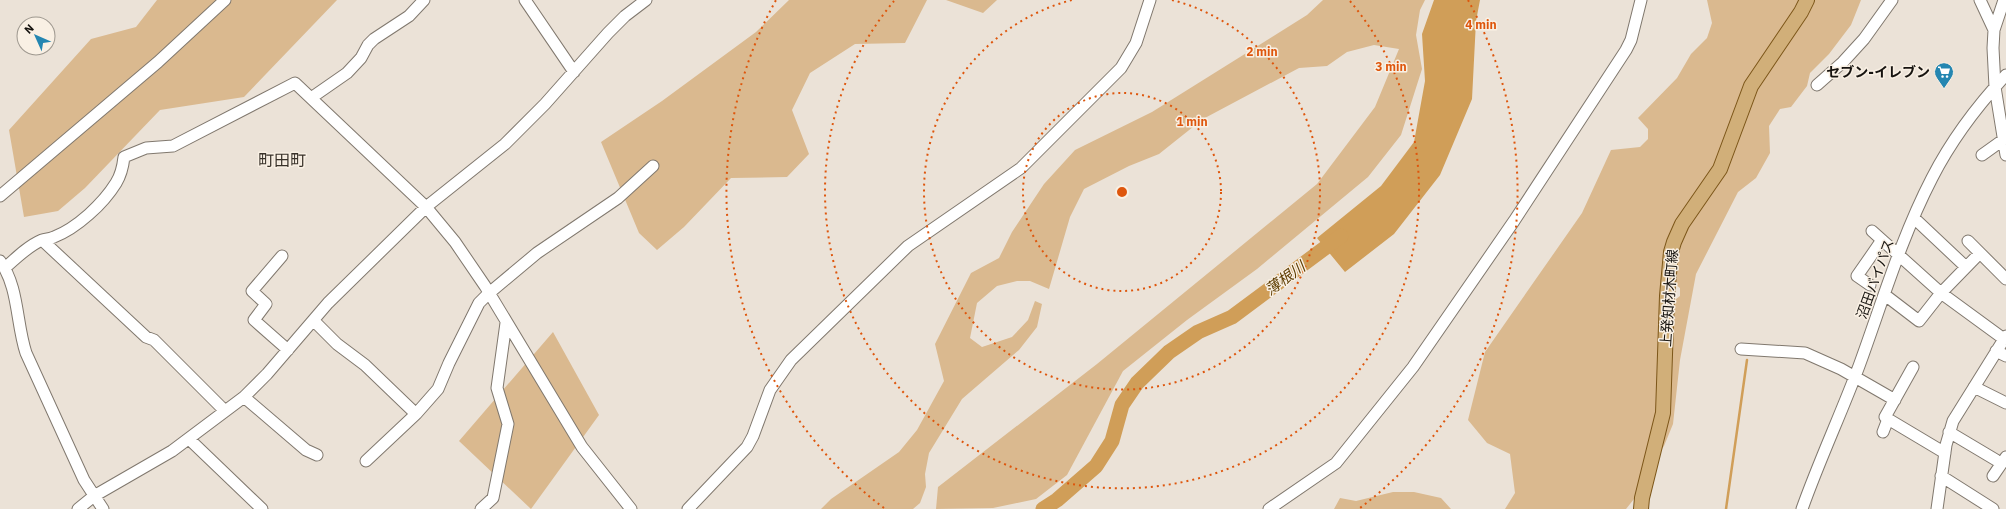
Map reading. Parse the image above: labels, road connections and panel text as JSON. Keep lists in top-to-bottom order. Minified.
{"streets":{"main road":["上発知材木町線"],"street":["沼田バイパス"]},"districts":["町田町"],"water":["薄根川"],"places":{"supermarket":["セブン-イレブン"]},"north":"top left","rings":["4 min","2 min","3 min","1 min"]}
